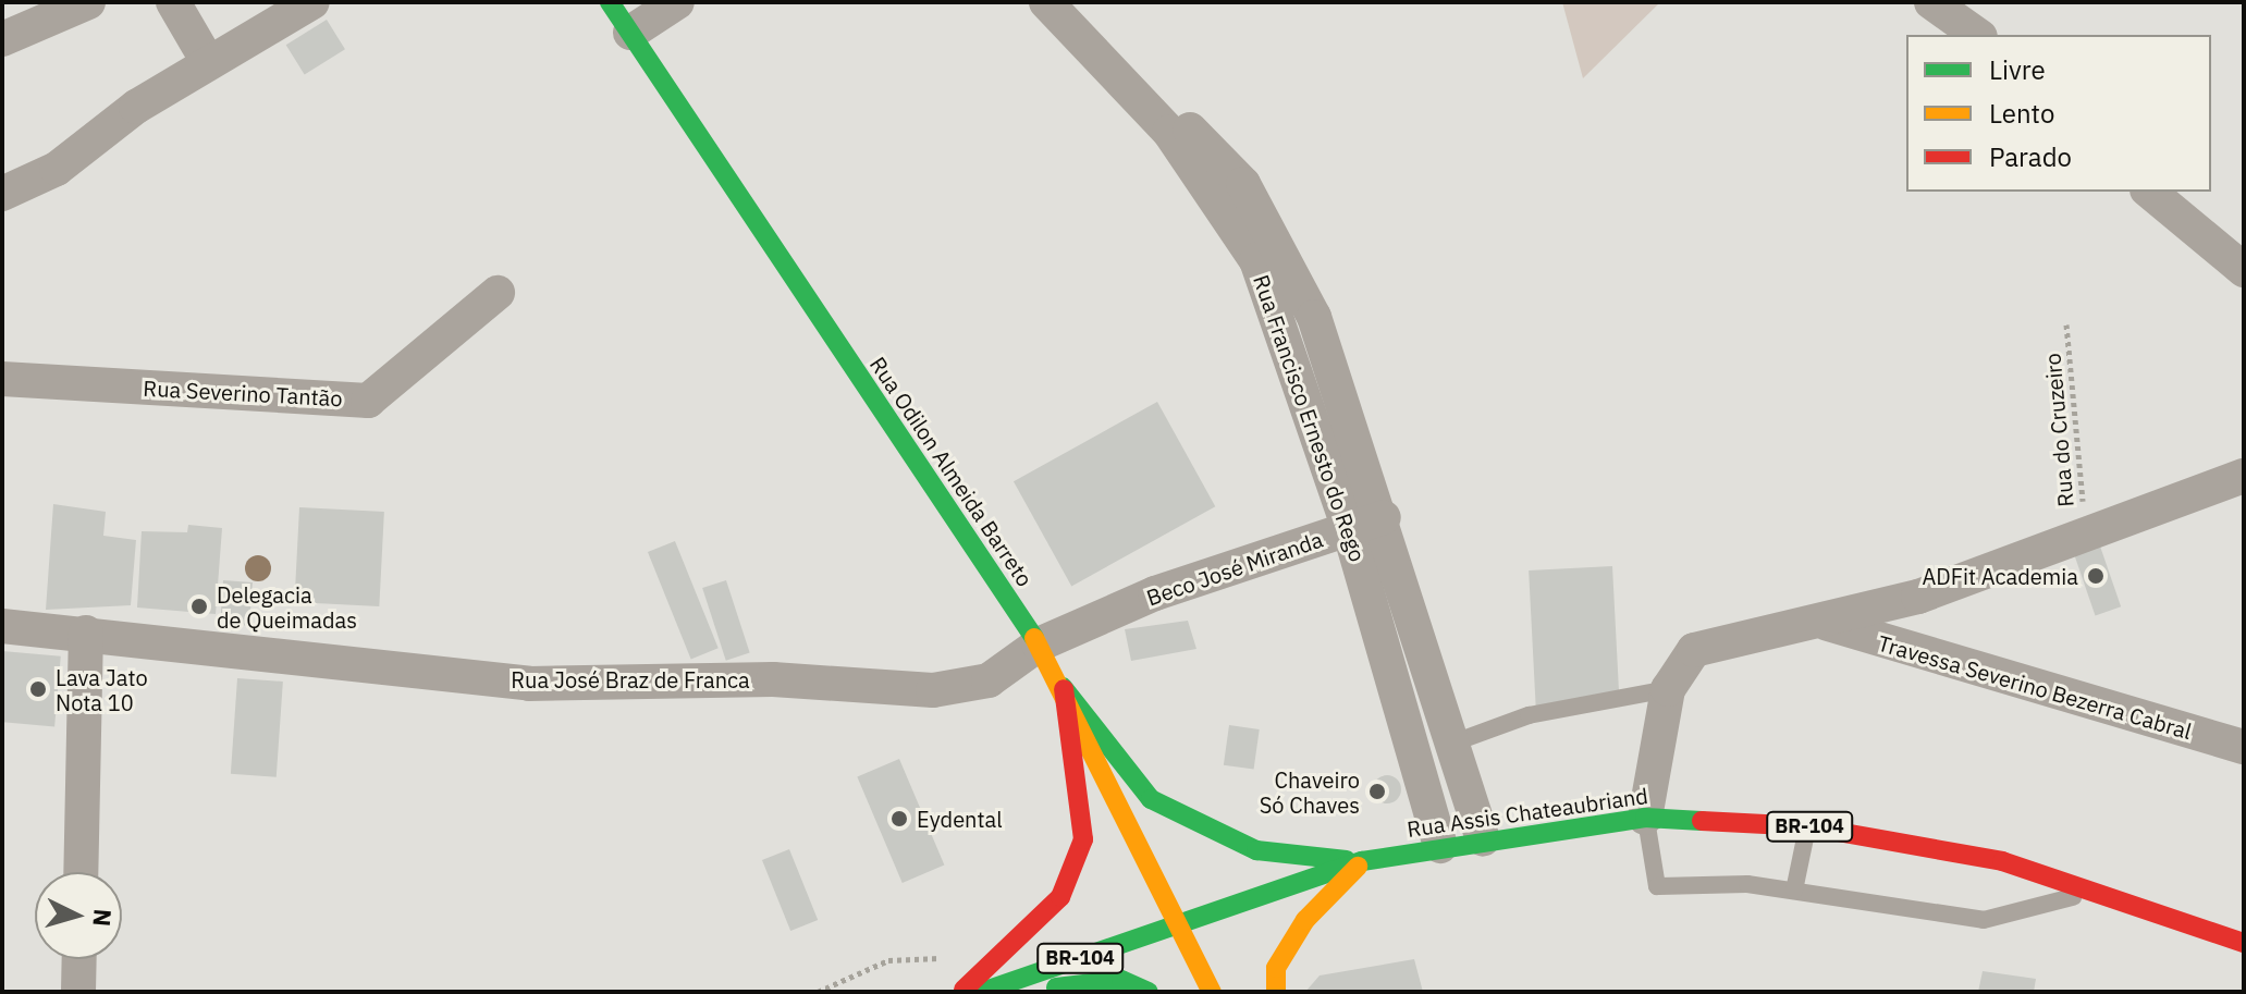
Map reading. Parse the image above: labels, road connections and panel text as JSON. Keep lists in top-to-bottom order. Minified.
{"streets":{"main road":["Rua Odilon Almeida Barreto","Rua Assis Chateaubriand","BR-104"],"street":["Rua Severino Tantão","Rua Francisco Ernesto do Rego","Beco José Miranda","Rua José Braz de Franca","Travessa Severino Bezerra Cabral"],"path":["Rua do Cruzeiro"]},"crossings":[["Rua Francisco Ernesto do Rego","Beco José Miranda"],["Rua Francisco Ernesto do Rego","Rua Assis Chateaubriand"],["Rua Odilon Almeida Barreto","Beco José Miranda"],["Rua Odilon Almeida Barreto","Rua José Braz de Franca"],["Rua Odilon Almeida Barreto","Rua Assis Chateaubriand"],["Rua Odilon Almeida Barreto","BR-104"],["Beco José Miranda","Rua José Braz de Franca"],["Rua Assis Chateaubriand","BR-104"]],"places":["ADFit Academia","Delegacia de Queimadas","Lava Jato Nota 10","Chaveiro Só Chaves","Eydental"],"legend":["Livre","Lento","Parado"],"north":"right"}
